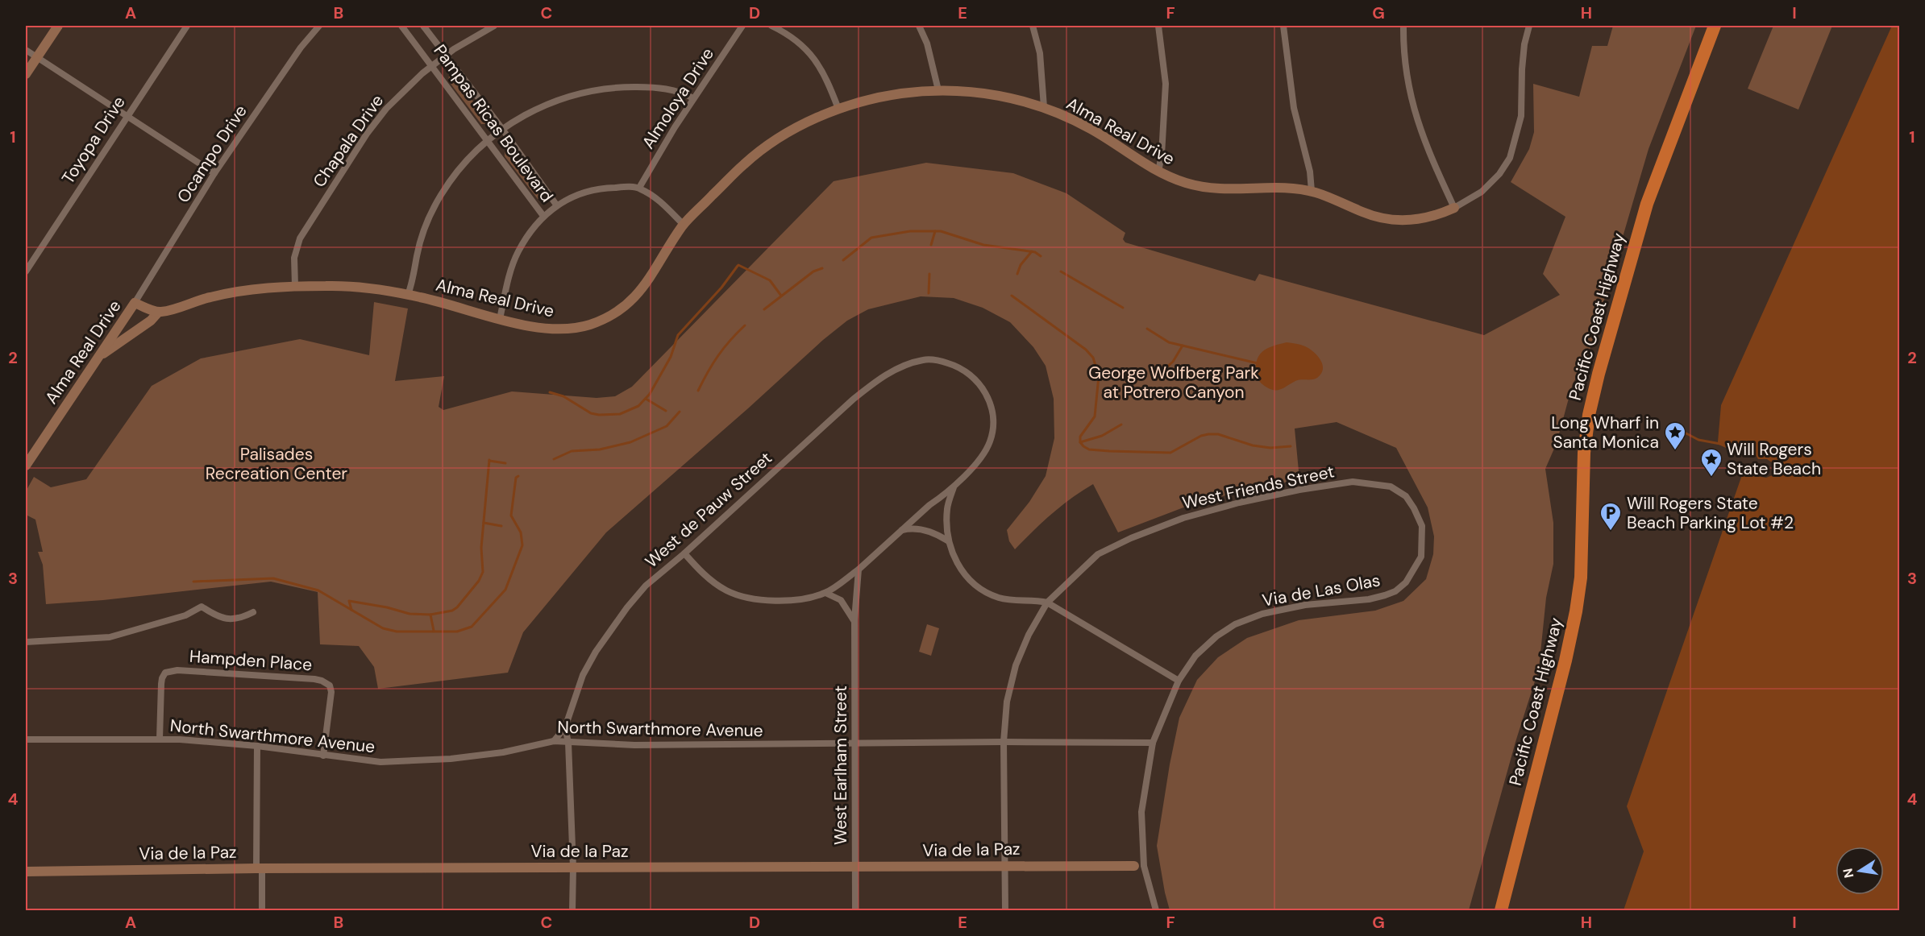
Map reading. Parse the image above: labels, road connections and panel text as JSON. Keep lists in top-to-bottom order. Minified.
{"streets":{"highway":["Pacific Coast Highway"],"street":["Almoloya Drive","Pampas Ricas Boulevard","Alma Real Drive","Toyopa Drive","Chapala Drive","Ocampo Drive","West Friends Street","West de Pauw Street","Via de Las Olas","Hampden Place","North Swarthmore Avenue","West Earlham Street","Via de la Paz"]},"crossings":[["Pampas Ricas Boulevard","Chapala Drive"],["Alma Real Drive","Chapala Drive"],["Alma Real Drive","Ocampo Drive"],["West Friends Street","Via de Las Olas"],["West Friends Street","North Swarthmore Avenue"],["West Friends Street","Via de la Paz"],["Via de Las Olas","North Swarthmore Avenue"],["Hampden Place","North Swarthmore Avenue"],["North Swarthmore Avenue","West Earlham Street"],["West Earlham Street","Via de la Paz"]],"parks":["George Wolfberg Park at Potrero Canyon","Palisades Recreation Center"],"places":{"place":["Long Wharf in Santa Monica","Will Rogers State Beach"],"parking":["Will Rogers State Beach Parking Lot #2"]},"north":"left","grid":{"columns":["A","B","C","D","E","F","G","H","I"],"rows":["1","2","3","4"]}}
